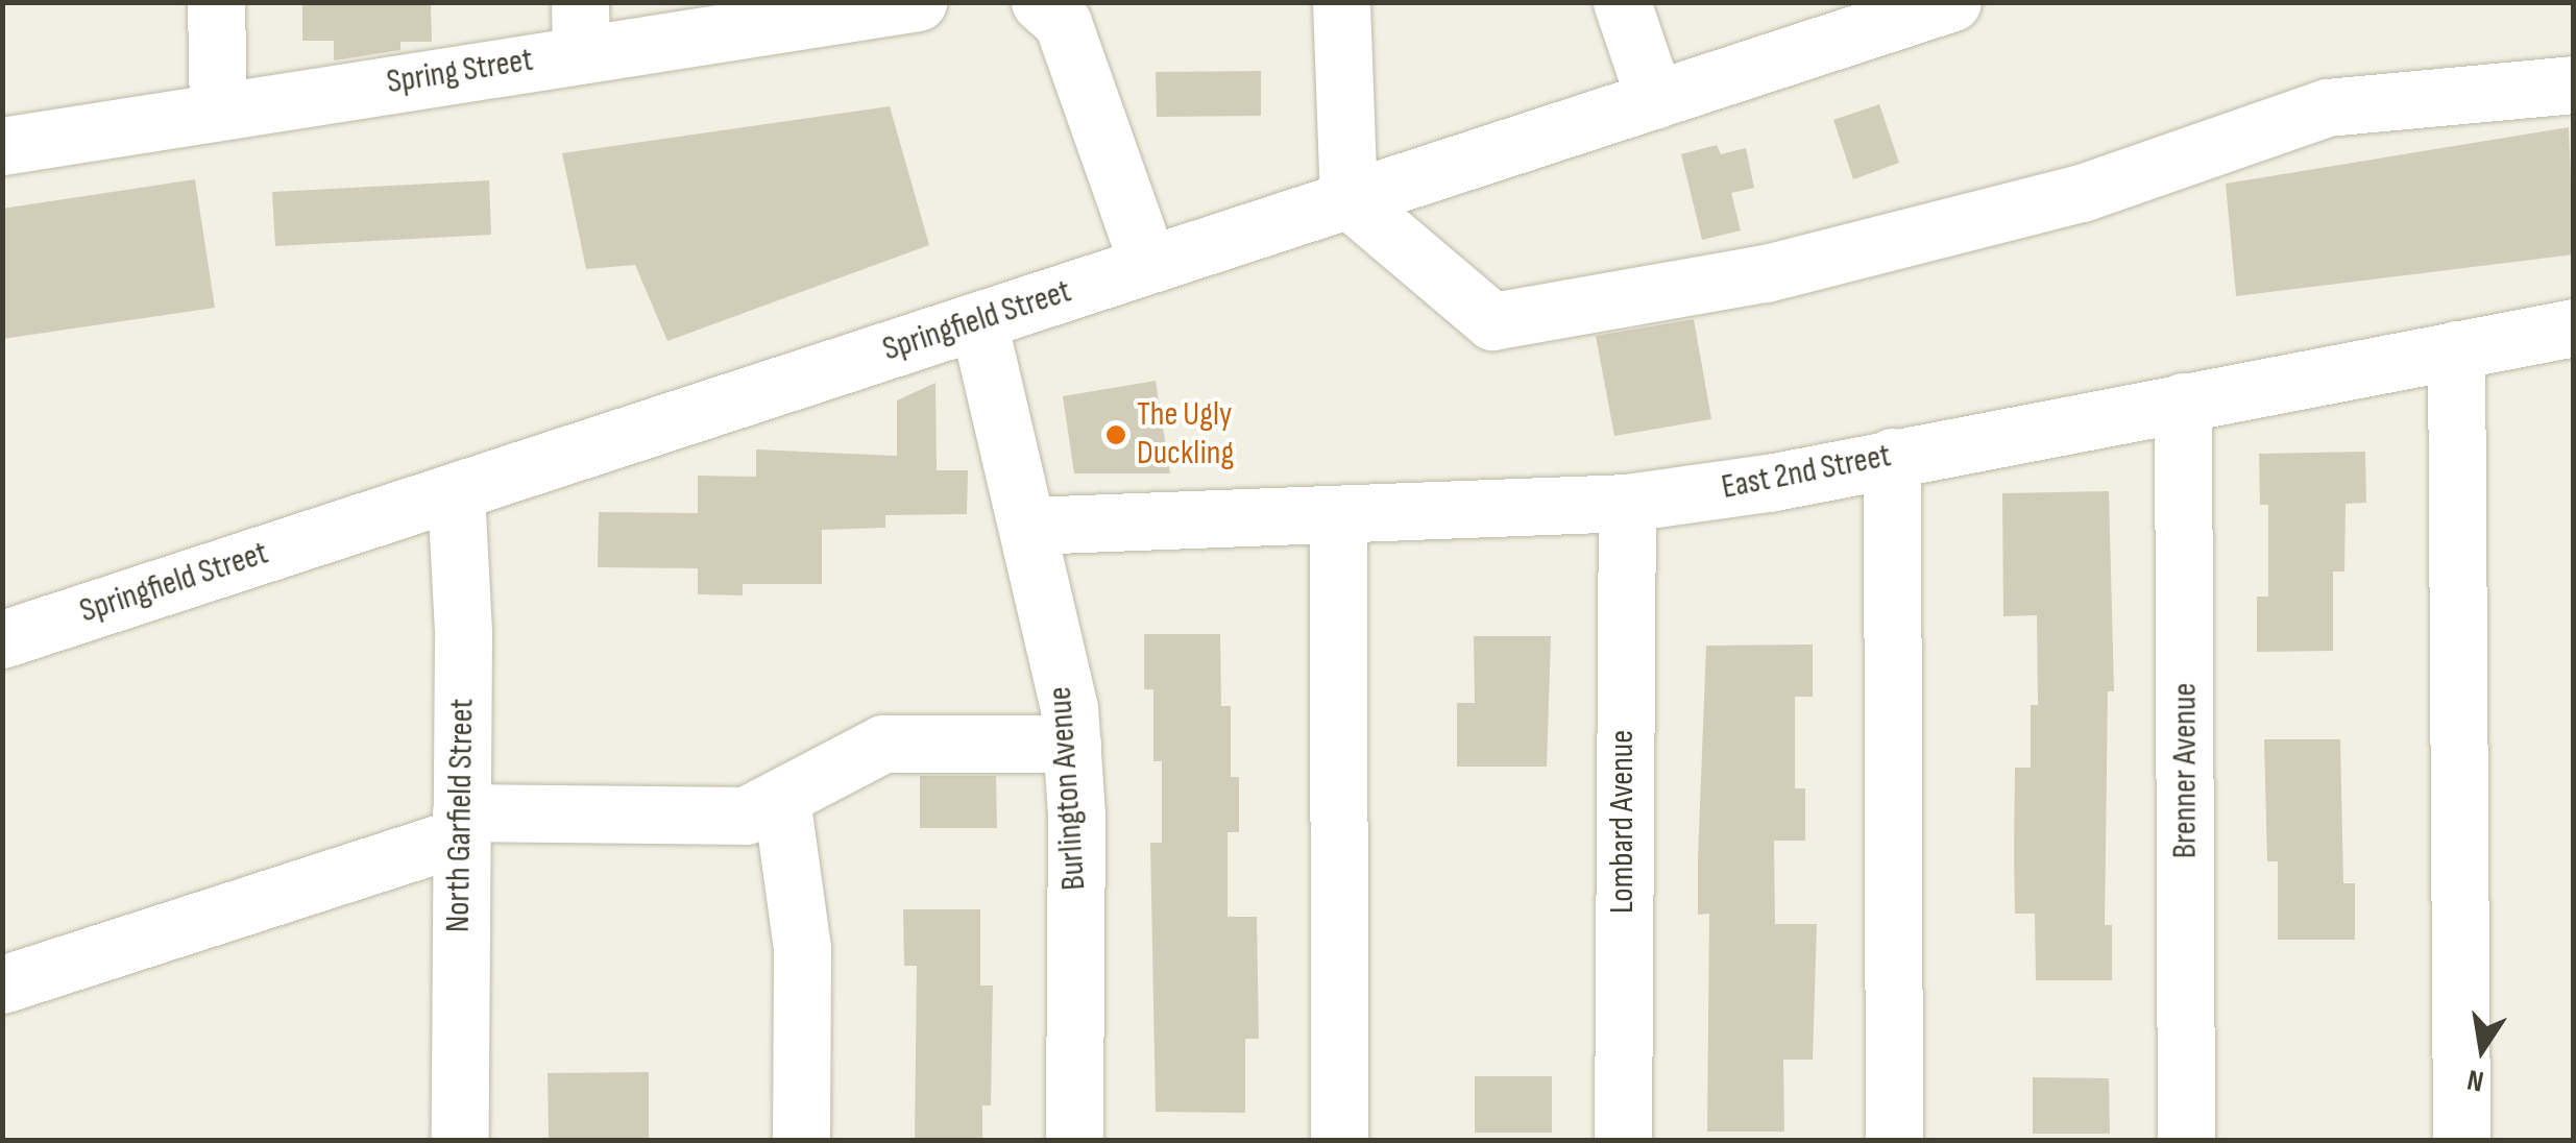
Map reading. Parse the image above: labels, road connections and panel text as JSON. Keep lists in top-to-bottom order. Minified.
{"streets":{"street":["Spring Street","Springfield Street","East 2nd Street","Brenner Avenue","Burlington Avenue","North Garfield Street","Lombard Avenue"]},"crossings":[["Springfield Street","Burlington Avenue"],["Springfield Street","North Garfield Street"],["East 2nd Street","Brenner Avenue"],["East 2nd Street","Burlington Avenue"],["East 2nd Street","Lombard Avenue"]],"places":["The Ugly Duckling"],"north":"bottom"}
